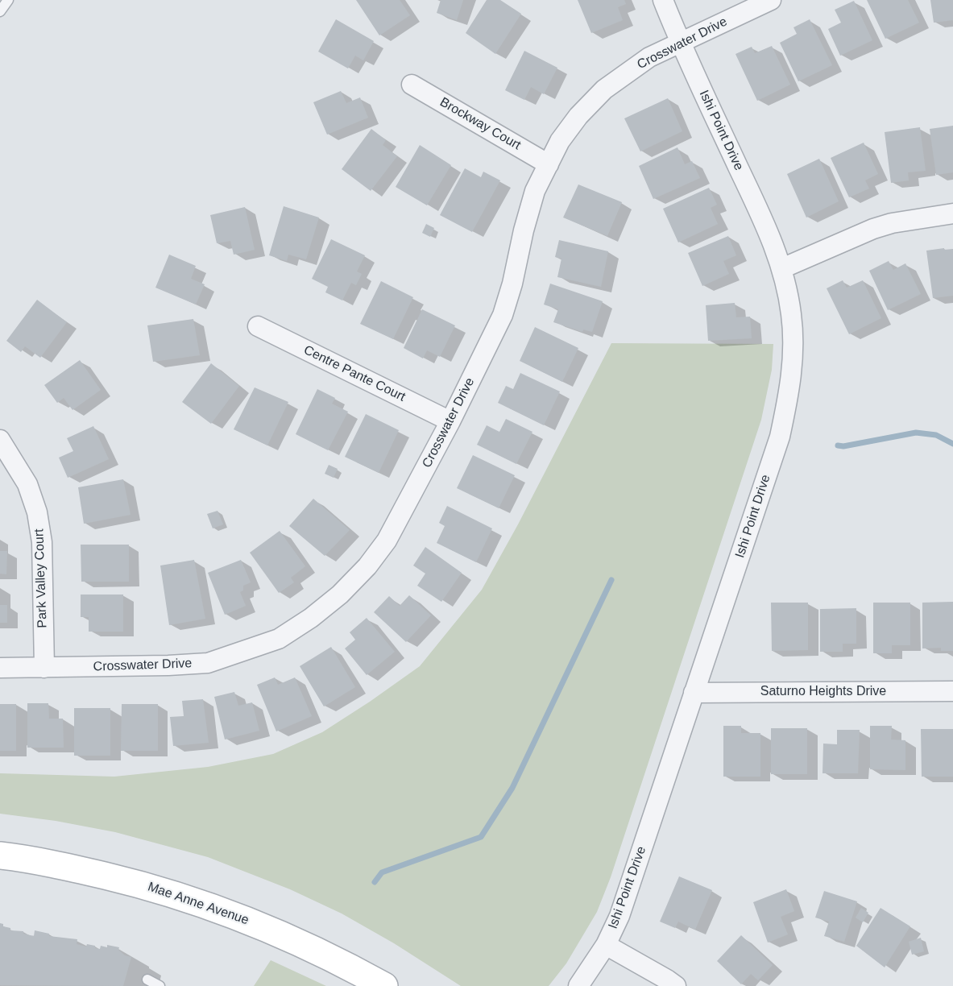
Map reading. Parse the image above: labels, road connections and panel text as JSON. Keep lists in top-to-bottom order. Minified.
{"streets":{"main road":["Mae Anne Avenue"],"street":["Crosswater Drive","Brockway Court","Ishi Point Drive","Centre Pante Court","Park Valley Court","Saturno Heights Drive"]},"crossings":[["Crosswater Drive","Brockway Court"],["Crosswater Drive","Ishi Point Drive"],["Crosswater Drive","Centre Pante Court"],["Crosswater Drive","Park Valley Court"],["Ishi Point Drive","Saturno Heights Drive"]]}
